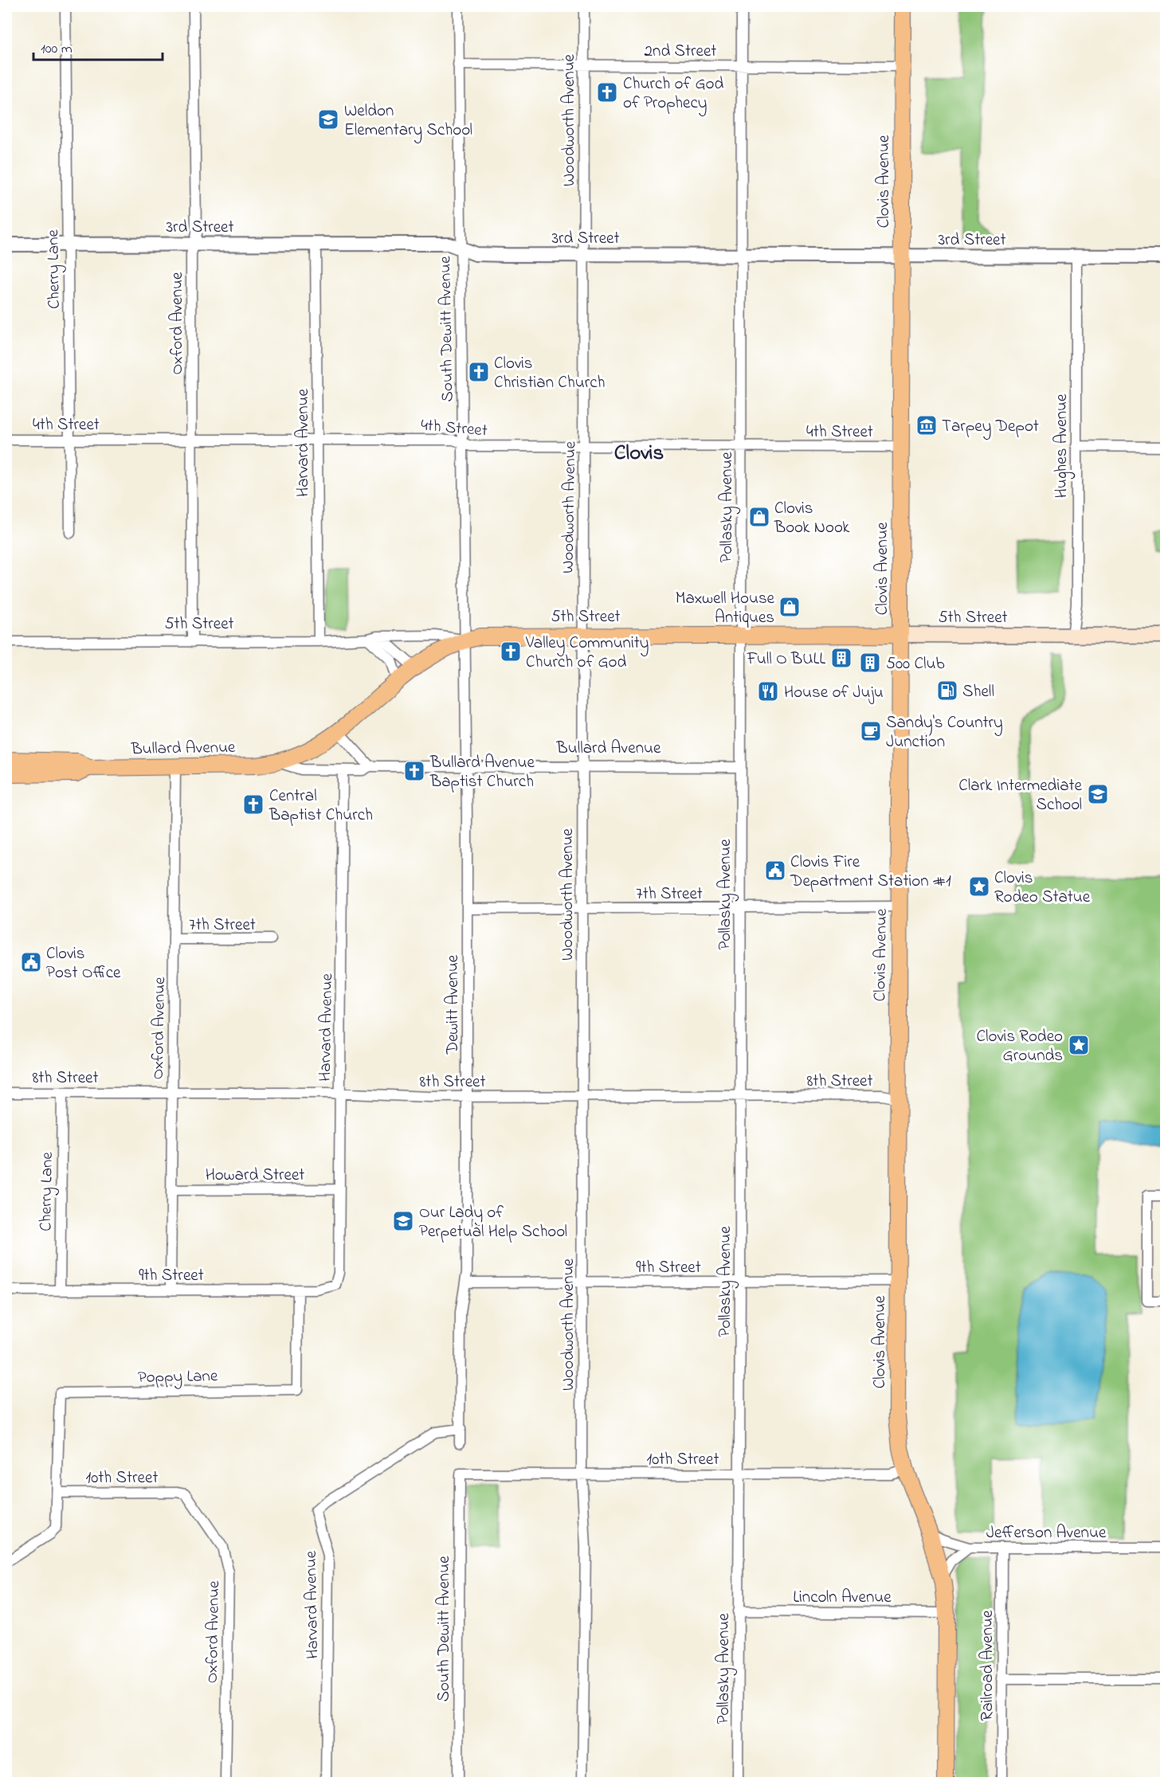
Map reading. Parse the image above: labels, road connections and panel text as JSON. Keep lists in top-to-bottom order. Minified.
{"streets":{"main road":["Clovis Avenue","5th Street","Bullard Avenue"],"street":["2nd Street","Woodworth Avenue","3rd Street","Cherry Lane","Oxford Avenue","South Dewitt Avenue","4th Street","Harvard Avenue","Hughes Avenue","Pollasky Avenue","7th Street","Dewitt Avenue","8th Street","Howard Street","9th Street","Poppy Lane","10th Street","Jefferson Avenue","Lincoln Avenue","Railroad Avenue"]},"crossings":[["2nd Street","Woodworth Avenue"],["2nd Street","Clovis Avenue"],["2nd Street","South Dewitt Avenue"],["2nd Street","Pollasky Avenue"],["Woodworth Avenue","3rd Street"],["Woodworth Avenue","4th Street"],["Woodworth Avenue","5th Street"],["Woodworth Avenue","Bullard Avenue"],["Woodworth Avenue","7th Street"],["Woodworth Avenue","8th Street"],["Woodworth Avenue","9th Street"],["Woodworth Avenue","10th Street"],["Clovis Avenue","3rd Street"],["Clovis Avenue","4th Street"],["Clovis Avenue","5th Street"],["Clovis Avenue","7th Street"],["Clovis Avenue","8th Street"],["Clovis Avenue","9th Street"],["Clovis Avenue","10th Street"],["Clovis Avenue","Jefferson Avenue"],["Clovis Avenue","Lincoln Avenue"],["3rd Street","Cherry Lane"],["3rd Street","Oxford Avenue"],["3rd Street","South Dewitt Avenue"],["3rd Street","Harvard Avenue"],["3rd Street","Hughes Avenue"],["3rd Street","Pollasky Avenue"],["Cherry Lane","4th Street"],["Cherry Lane","8th Street"],["Cherry Lane","9th Street"],["Oxford Avenue","4th Street"],["Oxford Avenue","5th Street"],["Oxford Avenue","Bullard Avenue"],["Oxford Avenue","7th Street"],["Oxford Avenue","8th Street"],["Oxford Avenue","Howard Street"],["Oxford Avenue","9th Street"],["Oxford Avenue","10th Street"],["South Dewitt Avenue","4th Street"],["South Dewitt Avenue","5th Street"],["South Dewitt Avenue","Bullard Avenue"],["South Dewitt Avenue","Dewitt Avenue"],["South Dewitt Avenue","10th Street"],["4th Street","Harvard Avenue"],["4th Street","Pollasky Avenue"],["Harvard Avenue","5th Street"],["Harvard Avenue","Bullard Avenue"],["Harvard Avenue","Dewitt Avenue"],["Harvard Avenue","8th Street"],["Harvard Avenue","Howard Street"],["Harvard Avenue","9th Street"],["Hughes Avenue","5th Street"],["Pollasky Avenue","5th Street"],["Pollasky Avenue","Bullard Avenue"],["Pollasky Avenue","7th Street"],["Pollasky Avenue","8th Street"],["Pollasky Avenue","9th Street"],["Pollasky Avenue","10th Street"],["Pollasky Avenue","Lincoln Avenue"],["5th Street","Bullard Avenue"],["Bullard Avenue","Dewitt Avenue"],["7th Street","Dewitt Avenue"],["Dewitt Avenue","8th Street"],["Dewitt Avenue","9th Street"],["9th Street","Poppy Lane"],["Poppy Lane","10th Street"],["Jefferson Avenue","Railroad Avenue"]],"districts":["Clovis"],"places":{"church":["Church of God of Prophecy","Clovis Christian Church","Valley Community Church of God","Bullard Avenue Baptist Church","Central Baptist Church"],"school or university":["Weldon Elementary School","Clark Intermediate School","Our Lady of Perpetual Help School"],"museum":["Tarpey Depot"],"shop":["Clovis Book Nook","Maxwell House Antiques"],"building":["Full O BULL","500 Club"],"fuel station":["Shell"],"restaurant":["House of Juju"],"cafe":["Sandy's Country Junction"],"public building":["Clovis Fire Department Station #1","Clovis Post Office"],"place":["Clovis Rodeo Statue","Clovis Rodeo Grounds"]},"scale_bar":"100 m"}
